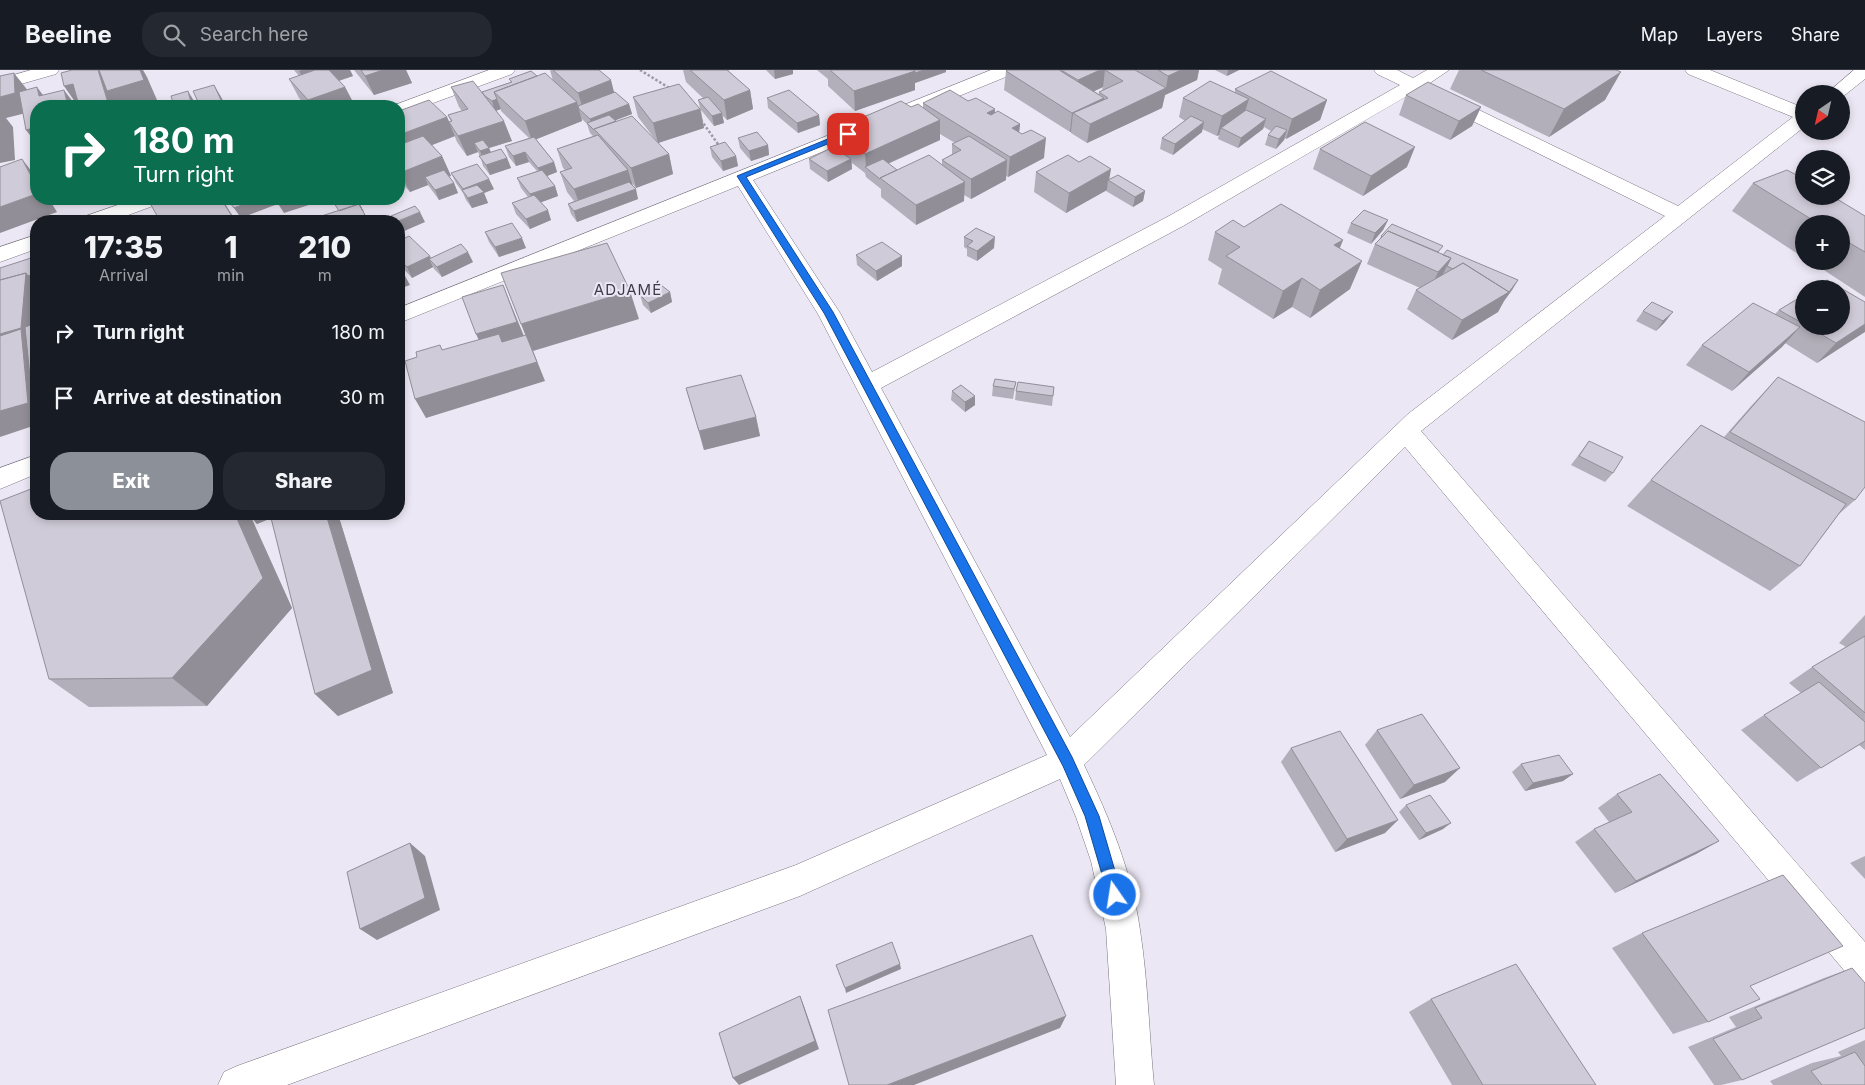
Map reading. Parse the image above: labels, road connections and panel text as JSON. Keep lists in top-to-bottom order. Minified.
{"districts":["ADJAMÉ"],"north":"bottom left","page":{"header":"Beeline","search":"Search here","nav":["Map","Layers","Share"],"map_buttons":["+","−"],"turn":["180 m","Turn right"],"eta":["17:35","Arrival","1","min","210","m"],"list":[{"name":"Turn right","value":"180 m"},{"name":"Arrive at destination","value":"30 m"}],"buttons":["Exit","Share"]}}
